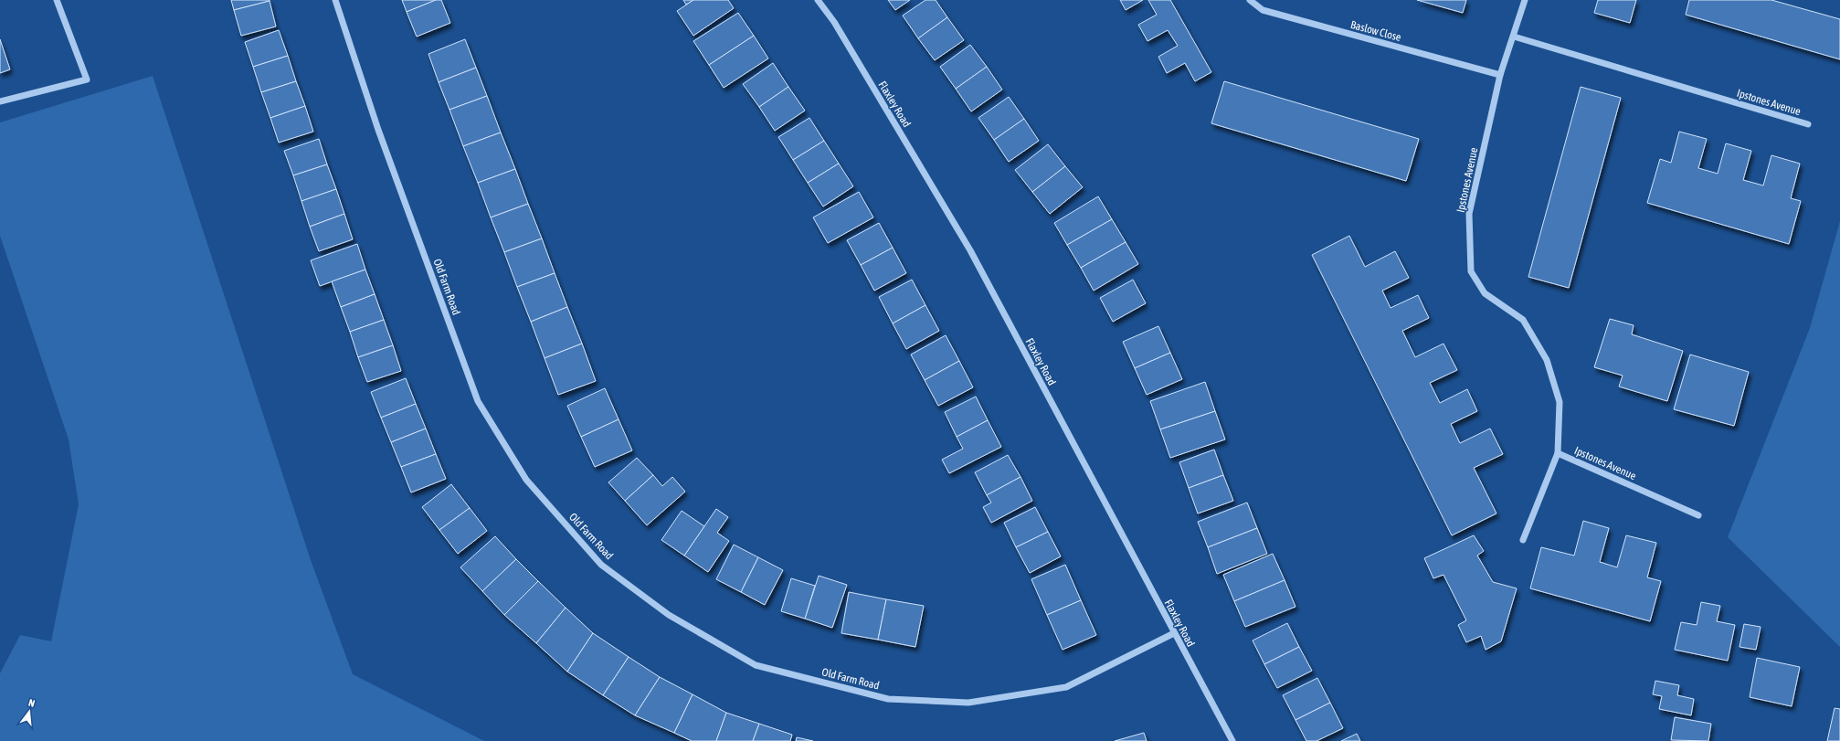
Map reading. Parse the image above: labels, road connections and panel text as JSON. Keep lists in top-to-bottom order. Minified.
{"streets":{"street":["Baslow Close","Ipstones Avenue","Flaxley Road","Old Farm Road"]},"crossings":[["Baslow Close","Ipstones Avenue"],["Flaxley Road","Old Farm Road"]],"north":"top"}
